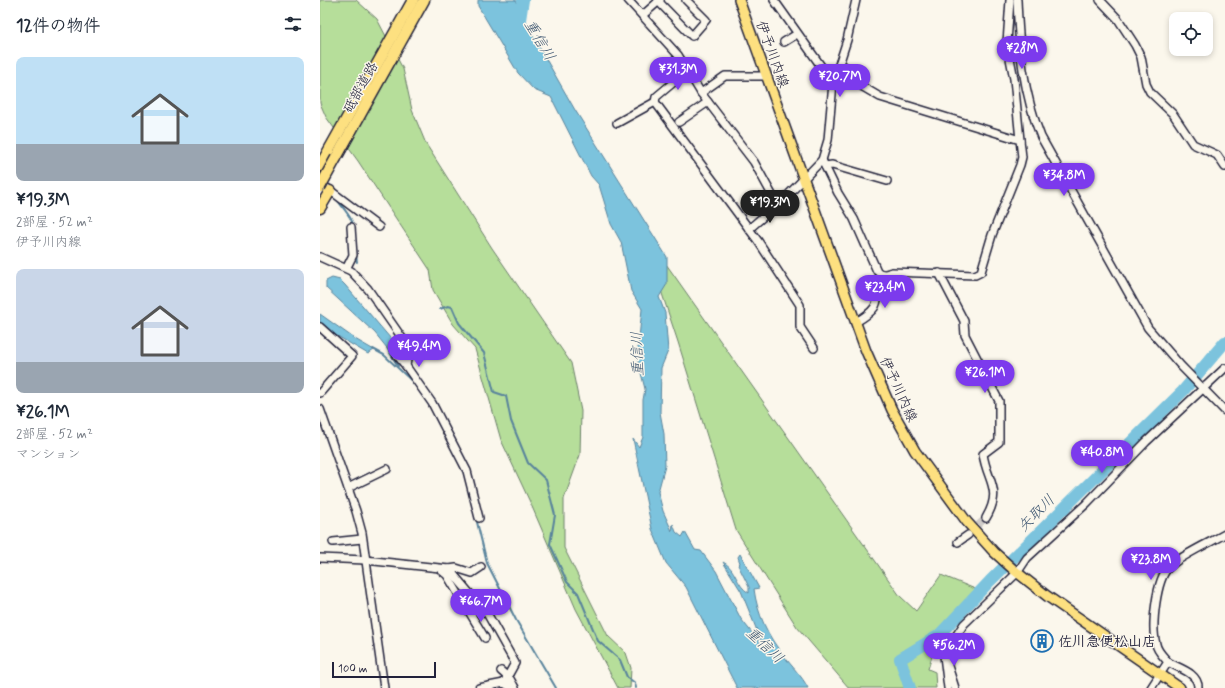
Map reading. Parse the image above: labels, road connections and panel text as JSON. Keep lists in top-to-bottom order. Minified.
{"streets":{"highway":["砥部道路"],"main road":["伊予川内線"]},"water":["重信川","矢取川"],"places":{"building":["佐川急便松山店"]},"scale_bar":"100 m","page":{"heading":"12件の物件","price":["¥28M","¥31.3M","¥20.7M","¥34.8M","¥19.3M","¥23.4M","¥49.4M","¥26.1M","¥40.8M","¥23.8M","¥66.7M","¥56.2M"],"list":[{"name":"¥19.3M","note":"2部屋 · 52 m² · 伊予川内線"},{"name":"¥26.1M","note":"2部屋 · 52 m² · マンション"}],"scale":"100 m"}}
